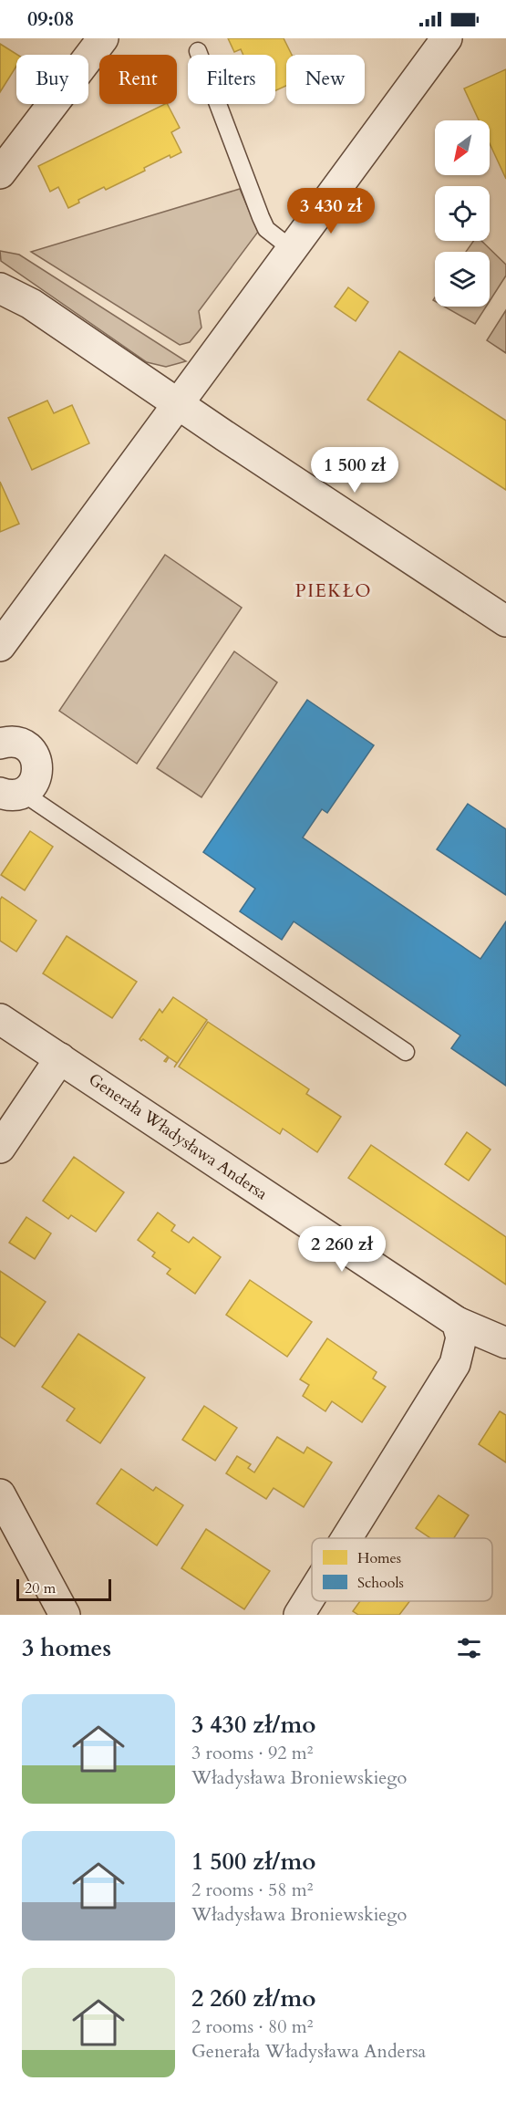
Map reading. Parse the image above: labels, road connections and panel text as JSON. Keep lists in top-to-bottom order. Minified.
{"streets":{"street":["Generała Władysława Andersa"]},"districts":["PIEKŁO"],"legend":["Homes","Schools"],"scale_bar":"20 m","north":"bottom left","page":{"status":"09:08","chip":["Buy","Rent","Filters","New"],"price":["3 430 zł","1 500 zł","2 260 zł"],"scale":"20 m","heading":"3 homes","list":[{"name":"3 430 zł/mo","note":"3 rooms · 92 m² · Władysława Broniewskiego"},{"name":"1 500 zł/mo","note":"2 rooms · 58 m² · Władysława Broniewskiego"},{"name":"2 260 zł/mo","note":"2 rooms · 80 m² · Generała Władysława Andersa"}]}}
